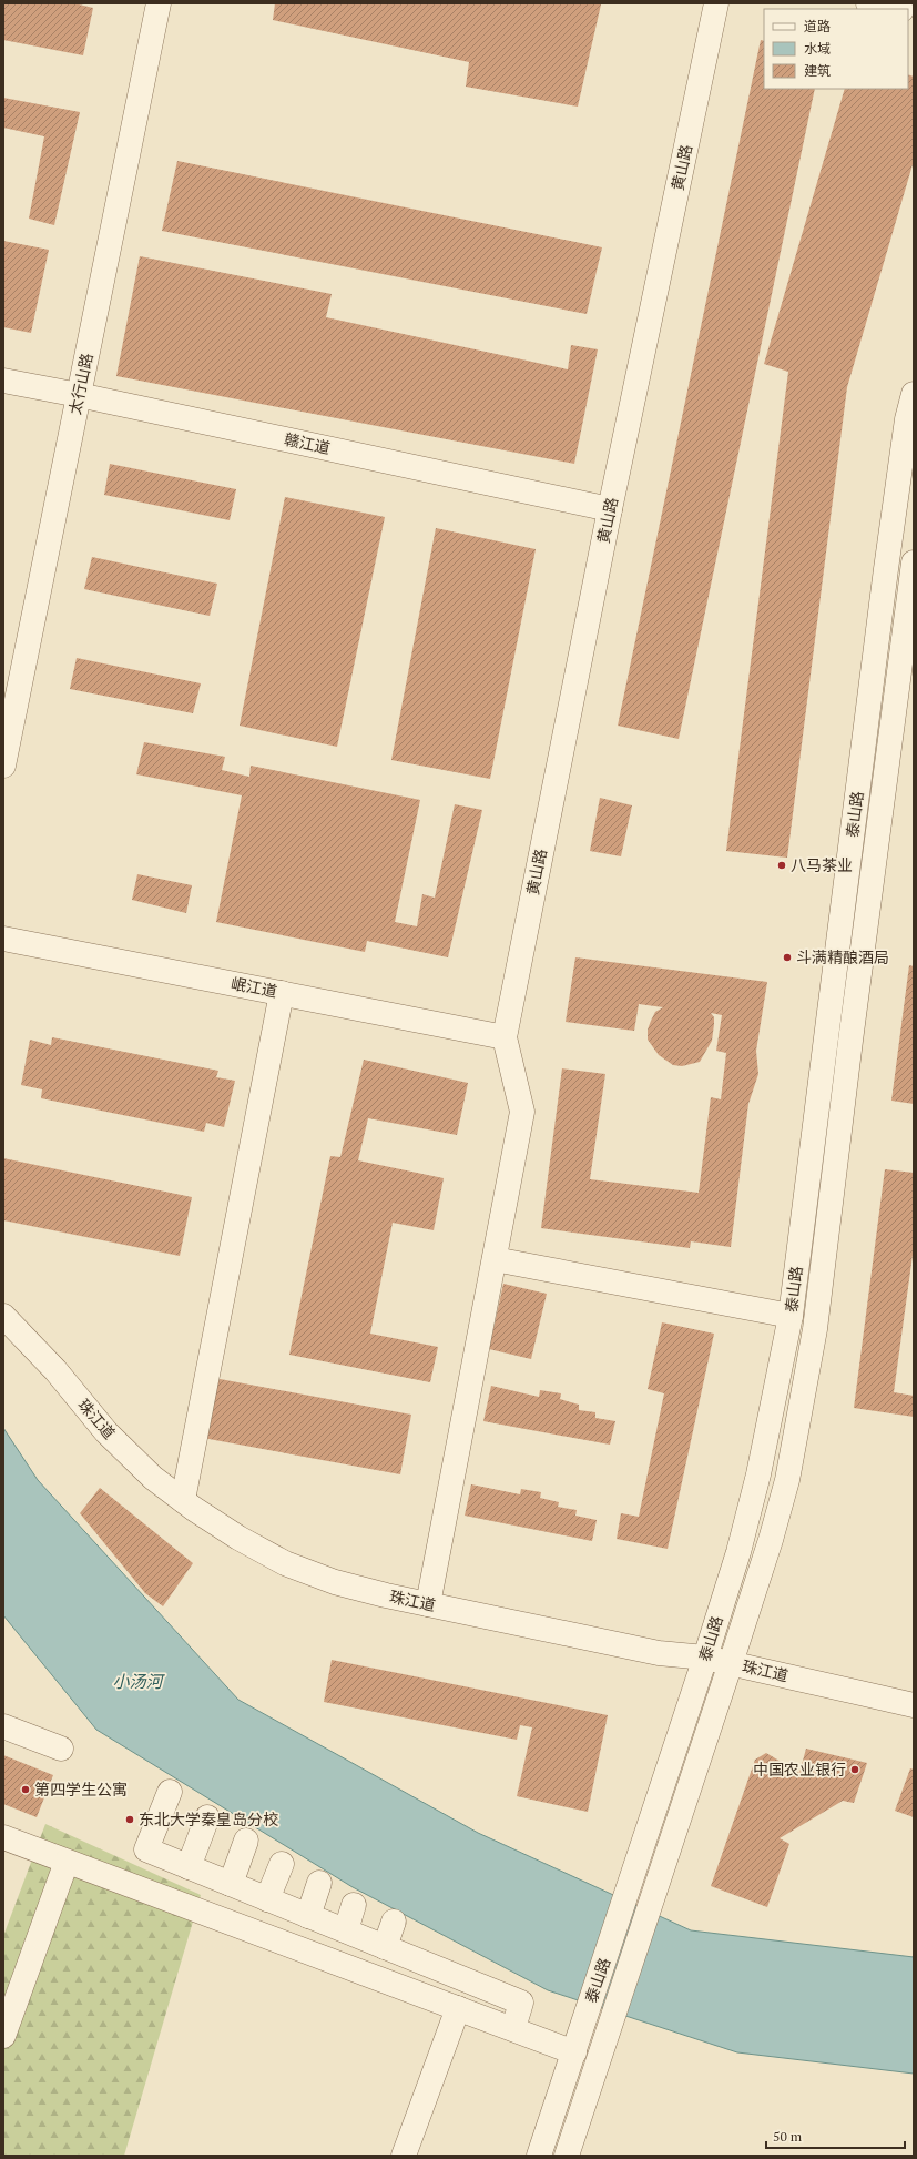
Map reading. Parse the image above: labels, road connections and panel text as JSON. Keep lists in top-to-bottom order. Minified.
{"streets":{"street":["黄山路","太行山路","赣江道","泰山路","岷江道","珠江道"]},"crossings":[["黄山路","赣江道"],["黄山路","岷江道"],["太行山路","赣江道"],["泰山路","珠江道"]],"water":["小汤河"],"places":["八马茶业","斗满精酿酒局","中国农业银行","第四学生公寓","东北大学秦皇岛分校"],"legend":["道路","水域","建筑"],"scale_bar":"50 m"}
